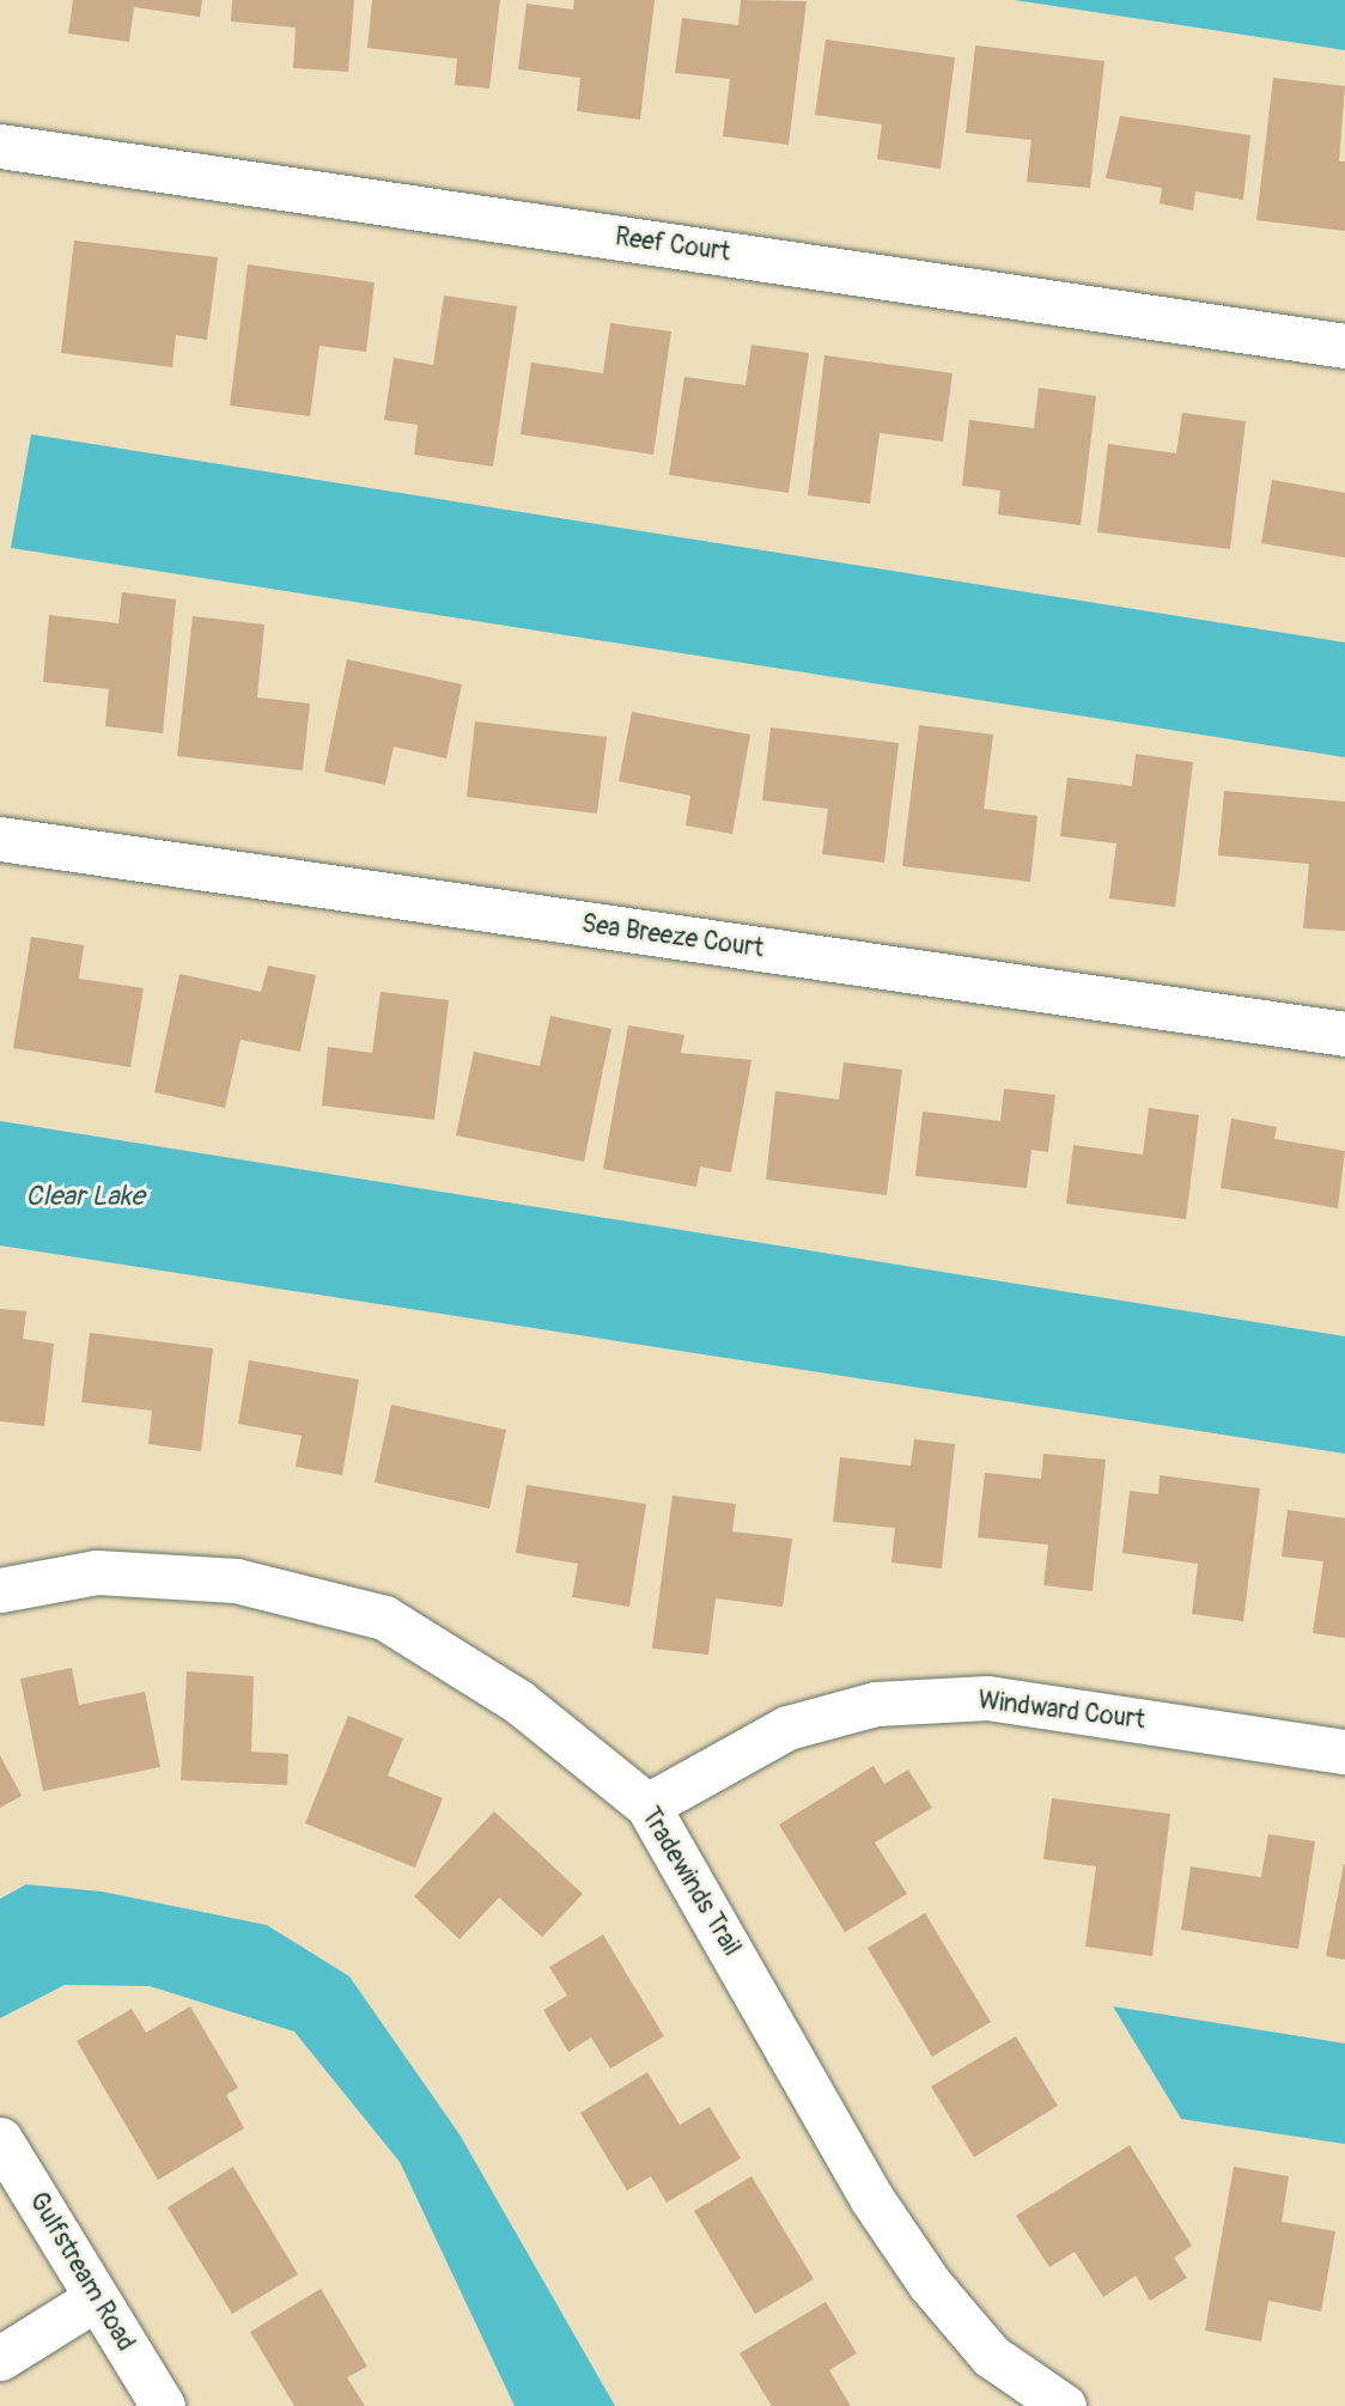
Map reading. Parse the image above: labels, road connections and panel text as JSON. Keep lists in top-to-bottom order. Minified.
{"streets":{"street":["Reef Court","Sea Breeze Court","Windward Court","Tradewinds Trail","Gulfstream Road"]},"crossings":[["Windward Court","Tradewinds Trail"]],"water":["Clear Lake"]}
